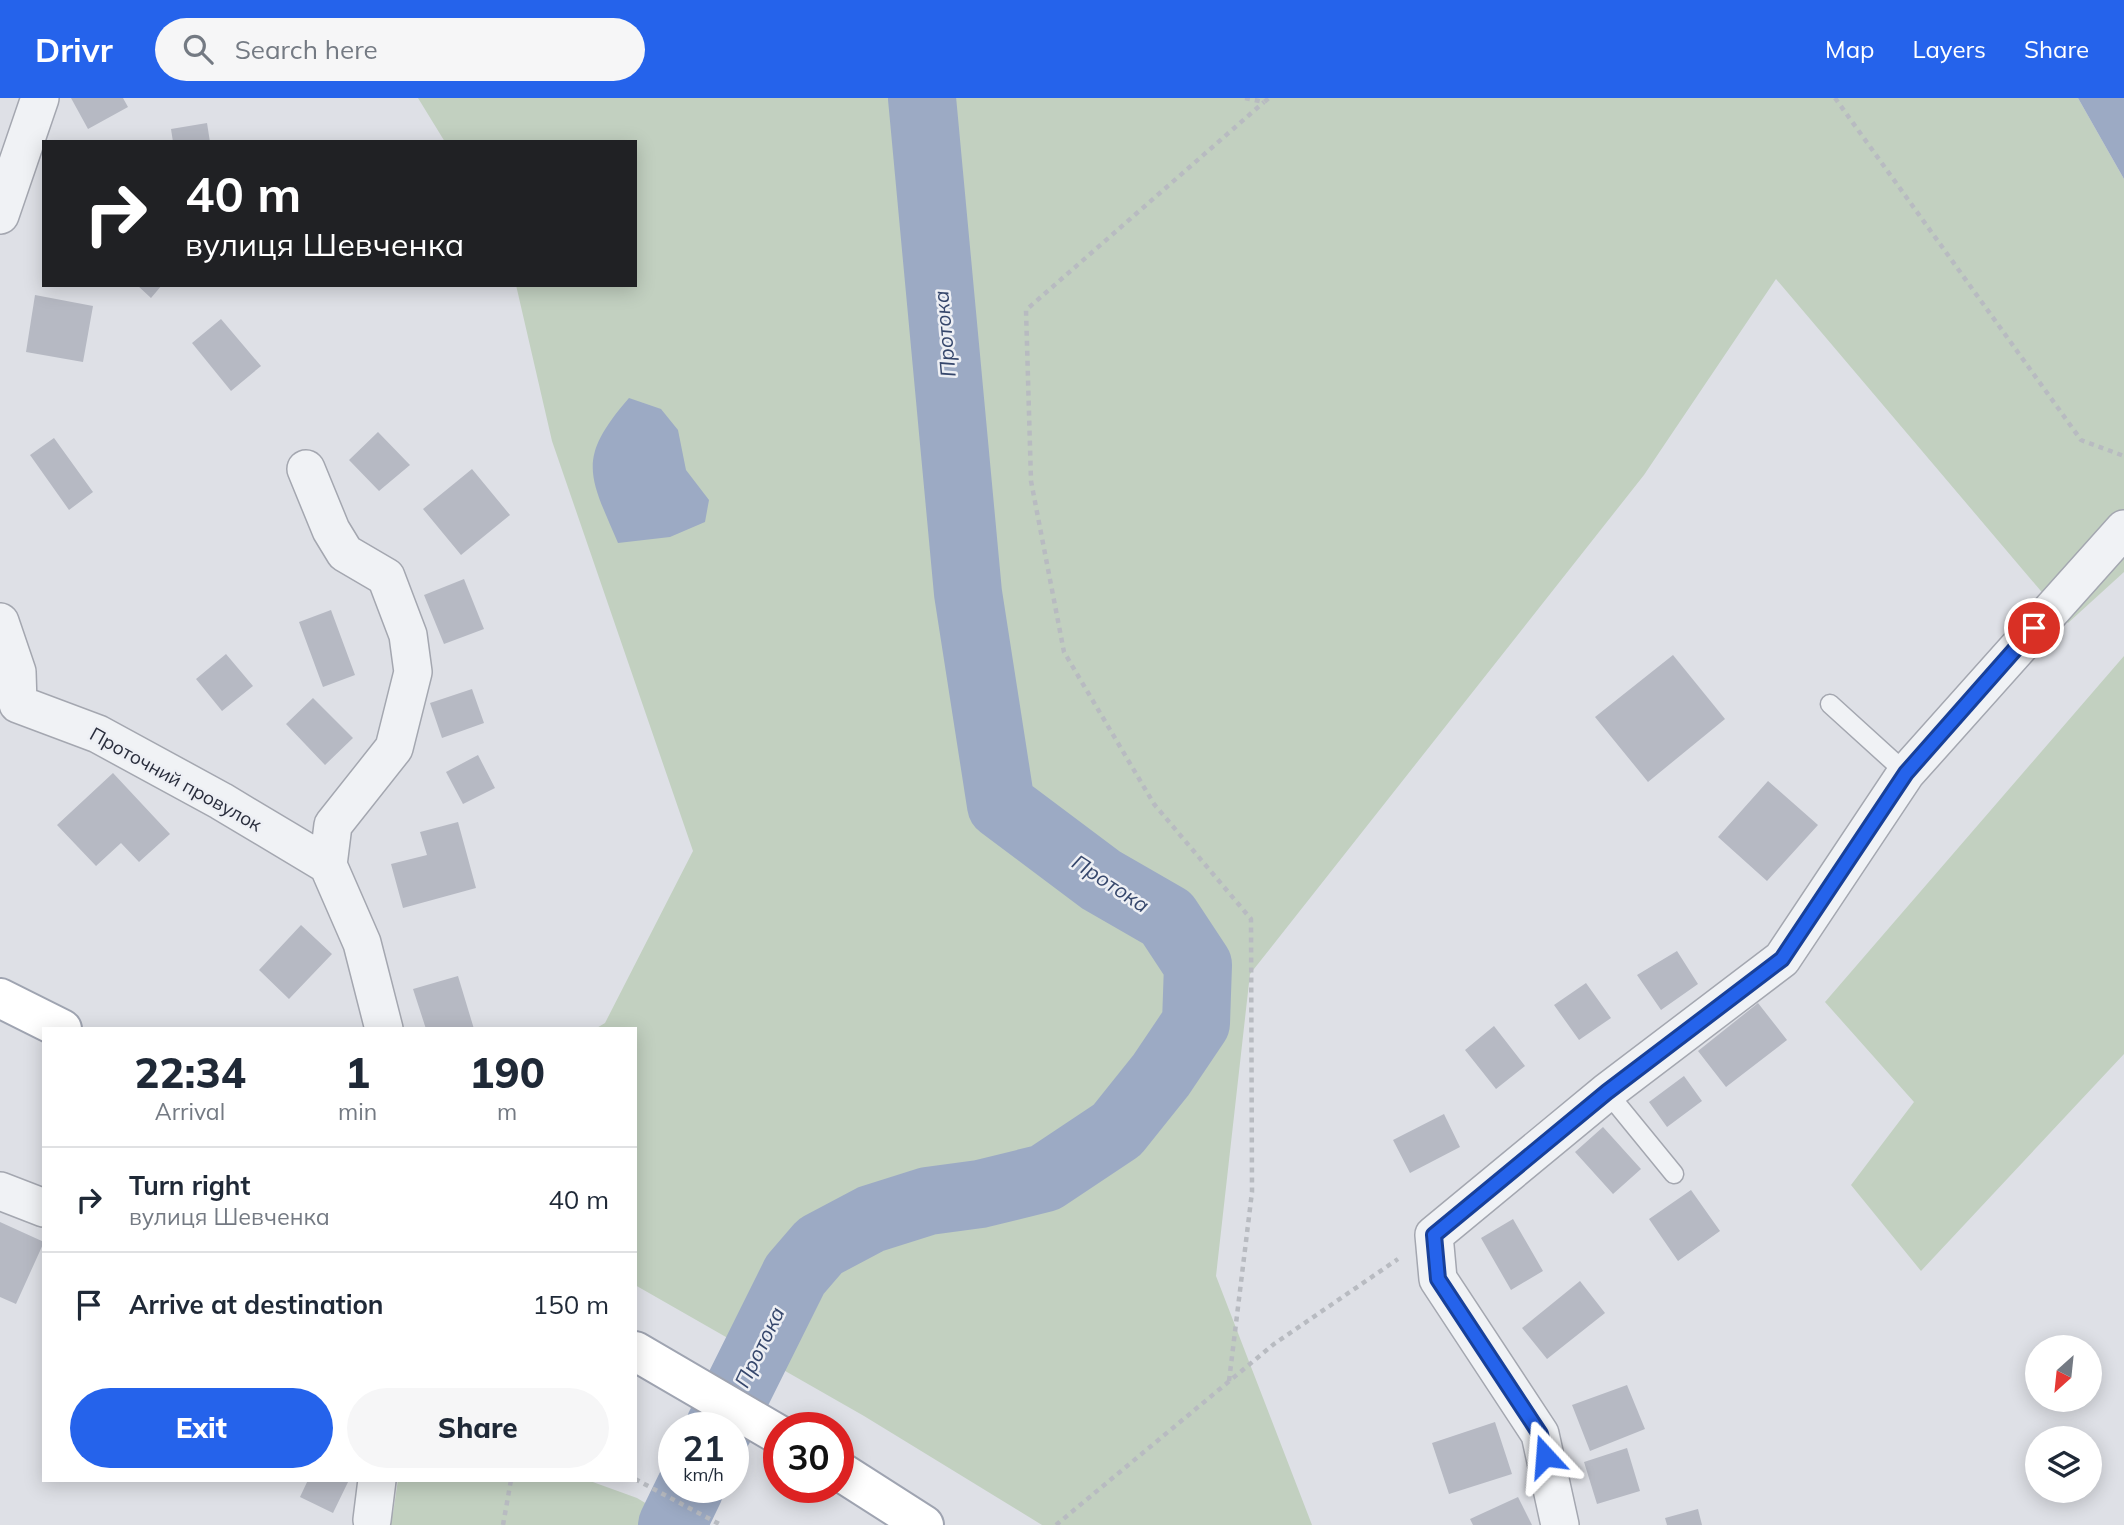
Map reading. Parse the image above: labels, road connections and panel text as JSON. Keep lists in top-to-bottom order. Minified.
{"streets":{"street":["Проточний провулок"]},"water":["Протока"],"north":"bottom left","page":{"header":"Drivr","search":"Search here","nav":["Map","Layers","Share"],"turn":["40 m","вулиця Шевченка"],"eta":["22:34","Arrival","1","min","190","m"],"list":[{"name":"Turn right","note":"вулиця Шевченка","value":"40 m"},{"name":"Arrive at destination","value":"150 m"}],"buttons":["Exit","Share"],"speed":"21 km/h","limit":"30"}}
